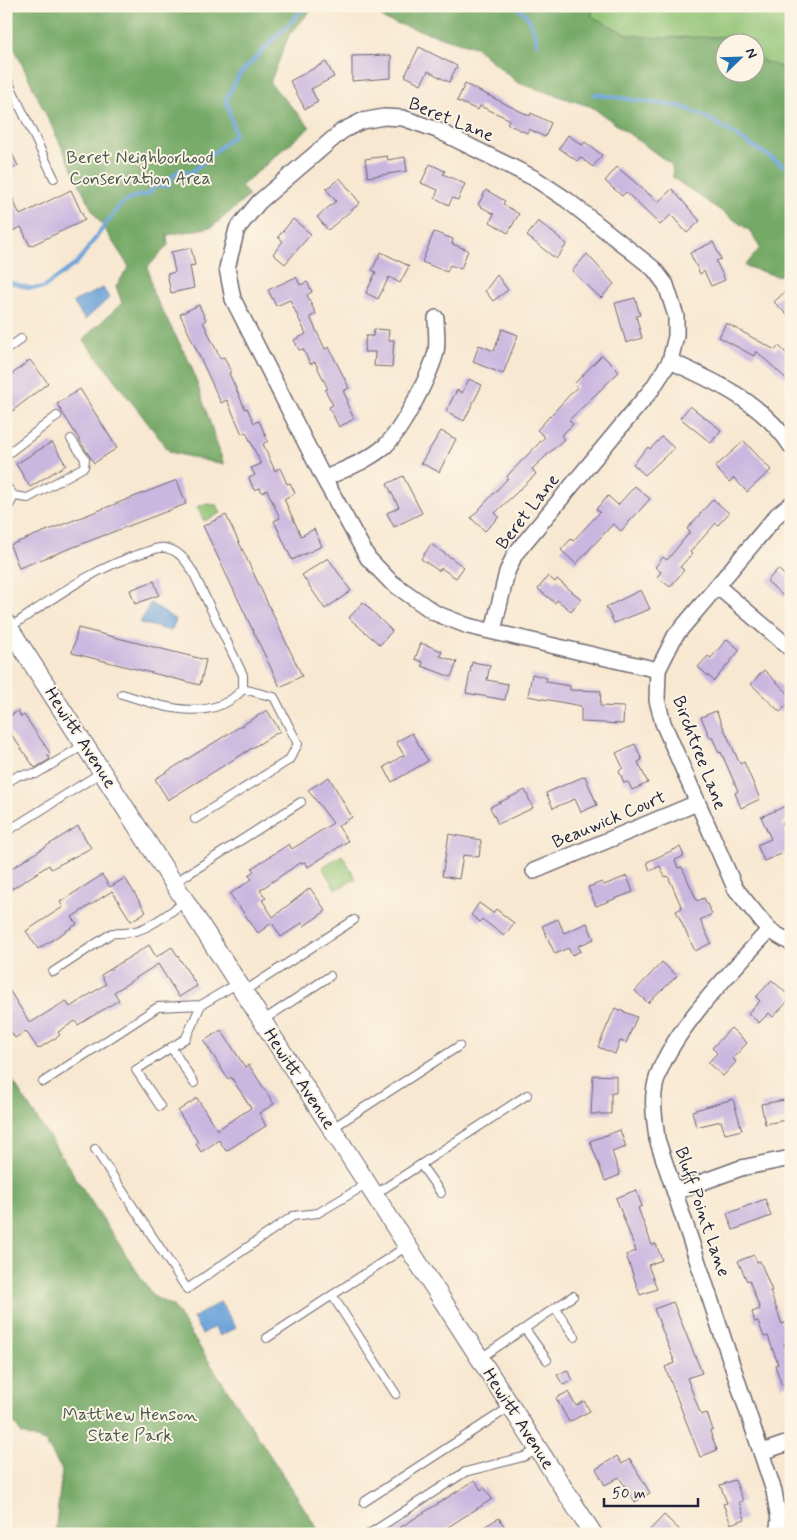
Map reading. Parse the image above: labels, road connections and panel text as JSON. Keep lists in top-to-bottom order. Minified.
{"streets":{"street":["Beret Lane","Hewitt Avenue","Birchtree Lane","Beauwick Court","Bluff Point Lane"]},"crossings":[["Beret Lane","Birchtree Lane"],["Birchtree Lane","Beauwick Court"],["Birchtree Lane","Bluff Point Lane"]],"parks":["Beret Neighborhood Conservation Area","Matthew Henson State Park"],"scale_bar":"50 m","north":"top right"}
